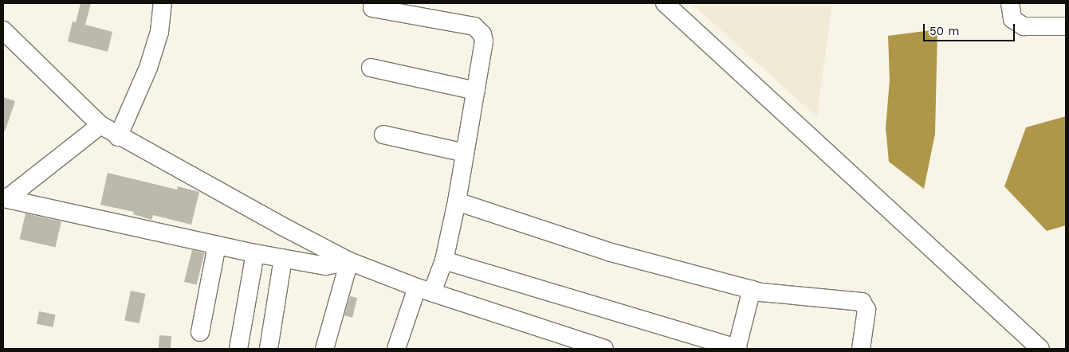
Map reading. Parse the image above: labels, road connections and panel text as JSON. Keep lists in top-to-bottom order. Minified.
{"scale_bar":"50 m"}
